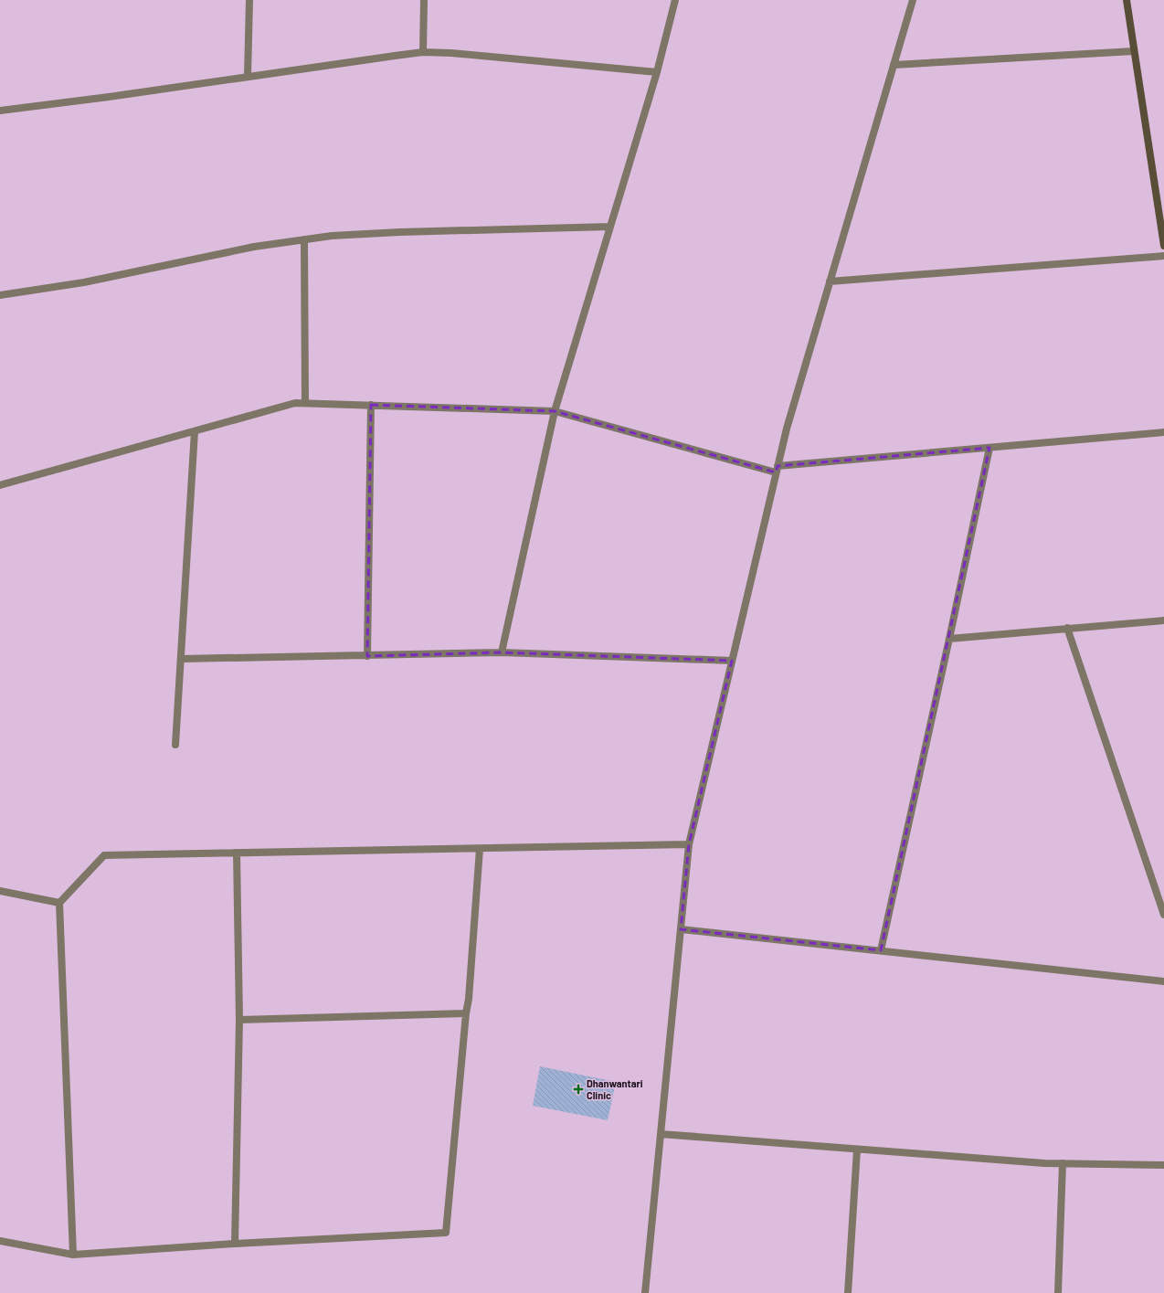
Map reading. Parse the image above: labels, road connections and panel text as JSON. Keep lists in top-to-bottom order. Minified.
{"places":{"health":["Dhanwantari Clinic"]}}
